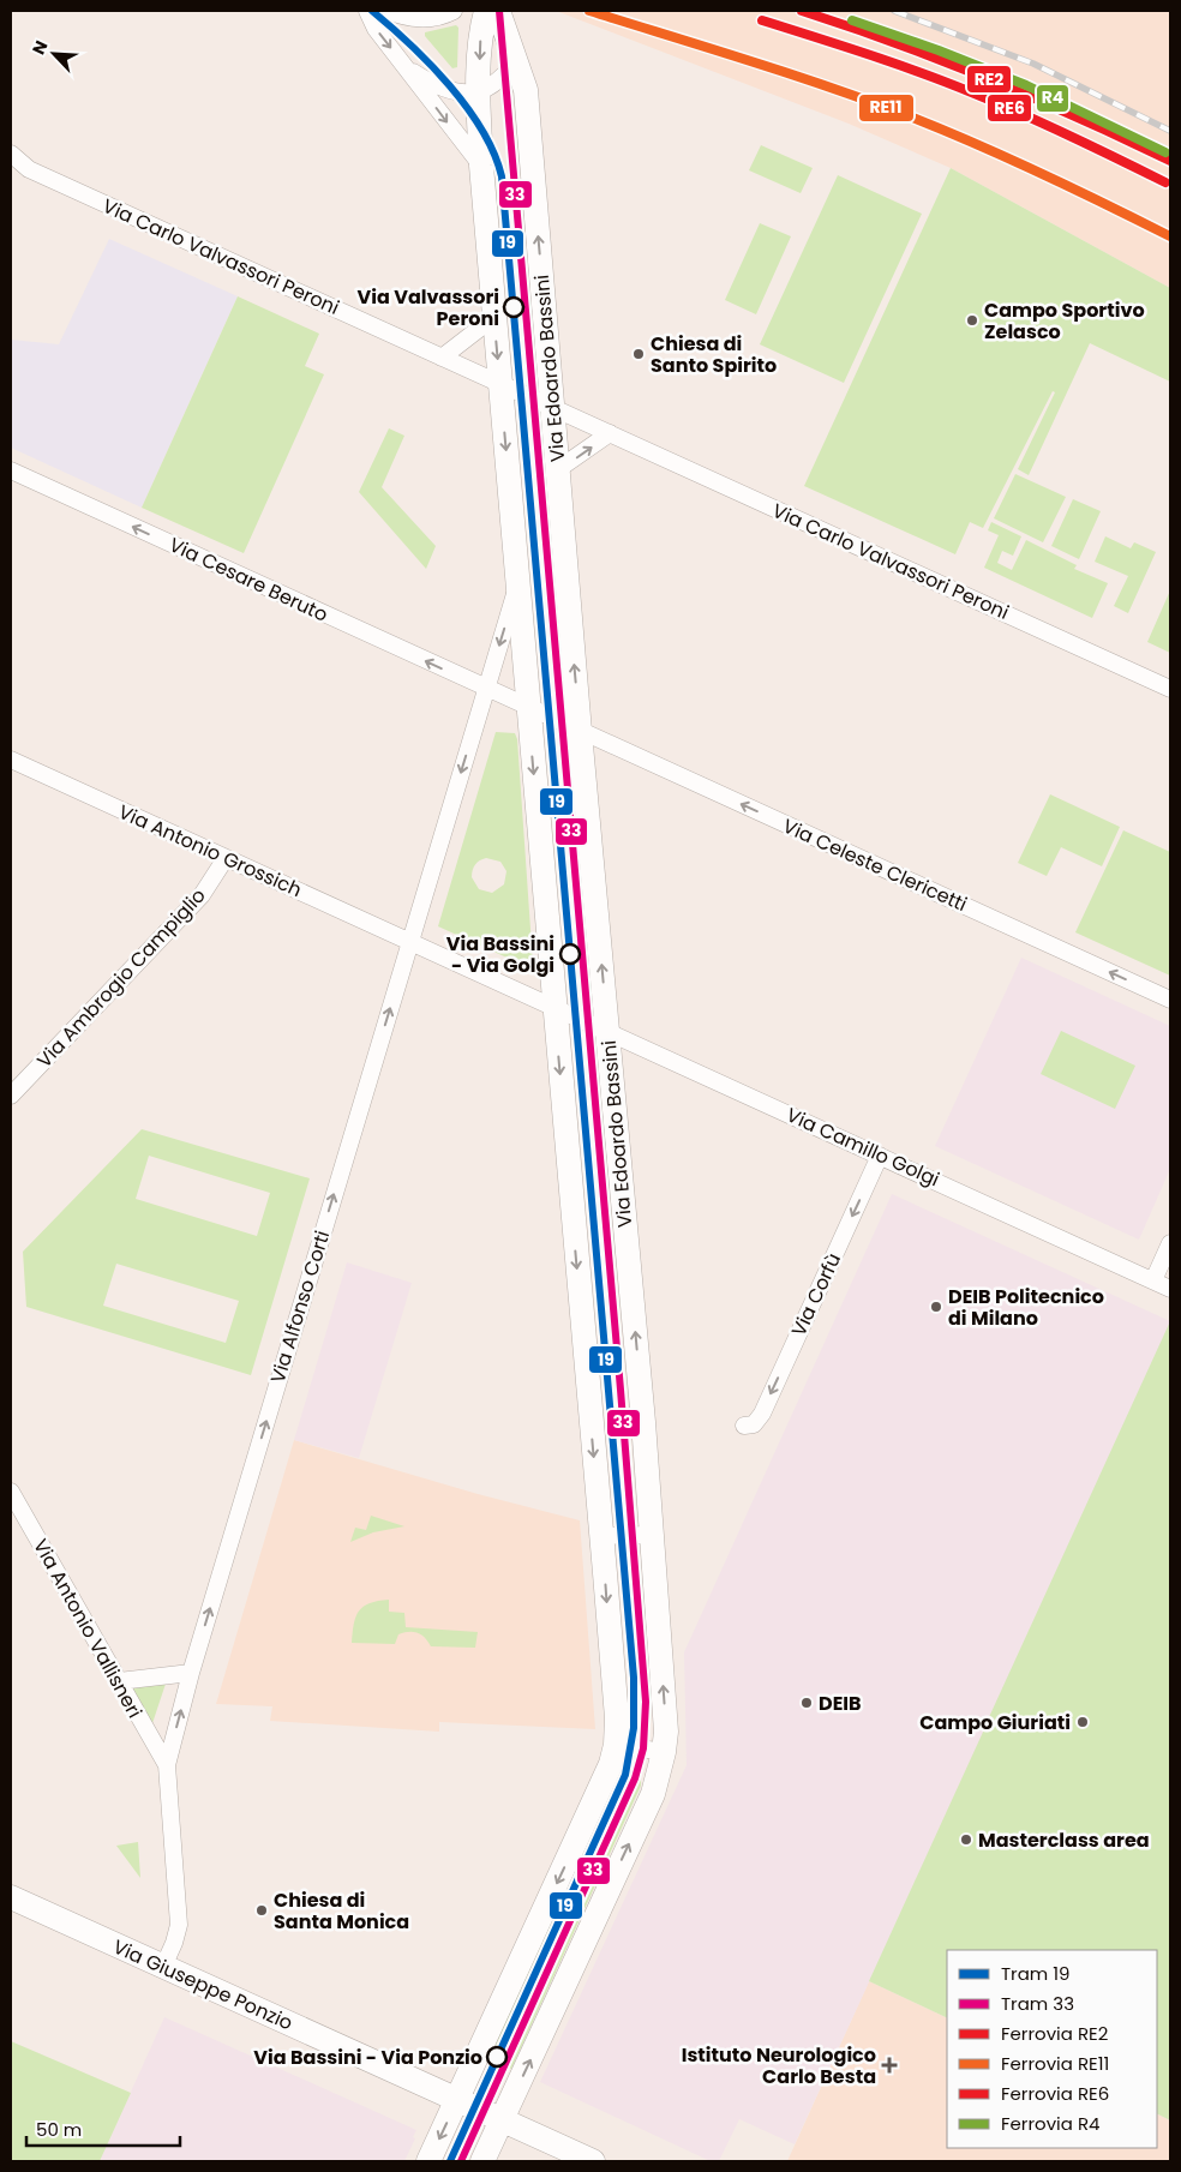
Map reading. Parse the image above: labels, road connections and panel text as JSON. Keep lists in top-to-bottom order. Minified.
{"streets":{"street":["Via Carlo Valvassori Peroni","Via Edoardo Bassini","Via Cesare Beruto","Via Antonio Grossich","Via Celeste Clericetti","Via Ambrogio Campiglio","Via Camillo Golgi","Via Corfù","Via Alfonso Corti","Via Antonio Vallisneri","Via Giuseppe Ponzio"]},"crossings":[["Via Carlo Valvassori Peroni","Via Edoardo Bassini"],["Via Edoardo Bassini","Via Celeste Clericetti"],["Via Edoardo Bassini","Via Camillo Golgi"],["Via Edoardo Bassini","Via Giuseppe Ponzio"],["Via Antonio Grossich","Via Ambrogio Campiglio"],["Via Antonio Grossich","Via Alfonso Corti"],["Via Camillo Golgi","Via Corfù"],["Via Alfonso Corti","Via Antonio Vallisneri"],["Via Alfonso Corti","Via Giuseppe Ponzio"]],"one_way":["Via Cesare Beruto","Via Celeste Clericetti","Via Corfù","Via Alfonso Corti"],"places":{"other":["Via Valvassori Peroni","Campo Sportivo Zelasco","Chiesa di Santo Spirito","Via Bassini - Via Golgi","DEIB Politecnico di Milano","DEIB","Campo Giuriati","Masterclass area","Chiesa di Santa Monica","Via Bassini - Via Ponzio"],"health":["Istituto Neurologico Carlo Besta"]},"lines":["tram line 19","tram line 33","rail line RE2","rail line RE11","rail line RE6","rail line R4"],"legend":["Tram 19","Tram 33","Ferrovia RE2","Ferrovia RE11","Ferrovia RE6","Ferrovia R4"],"scale_bar":"50 m","north":"top left"}
